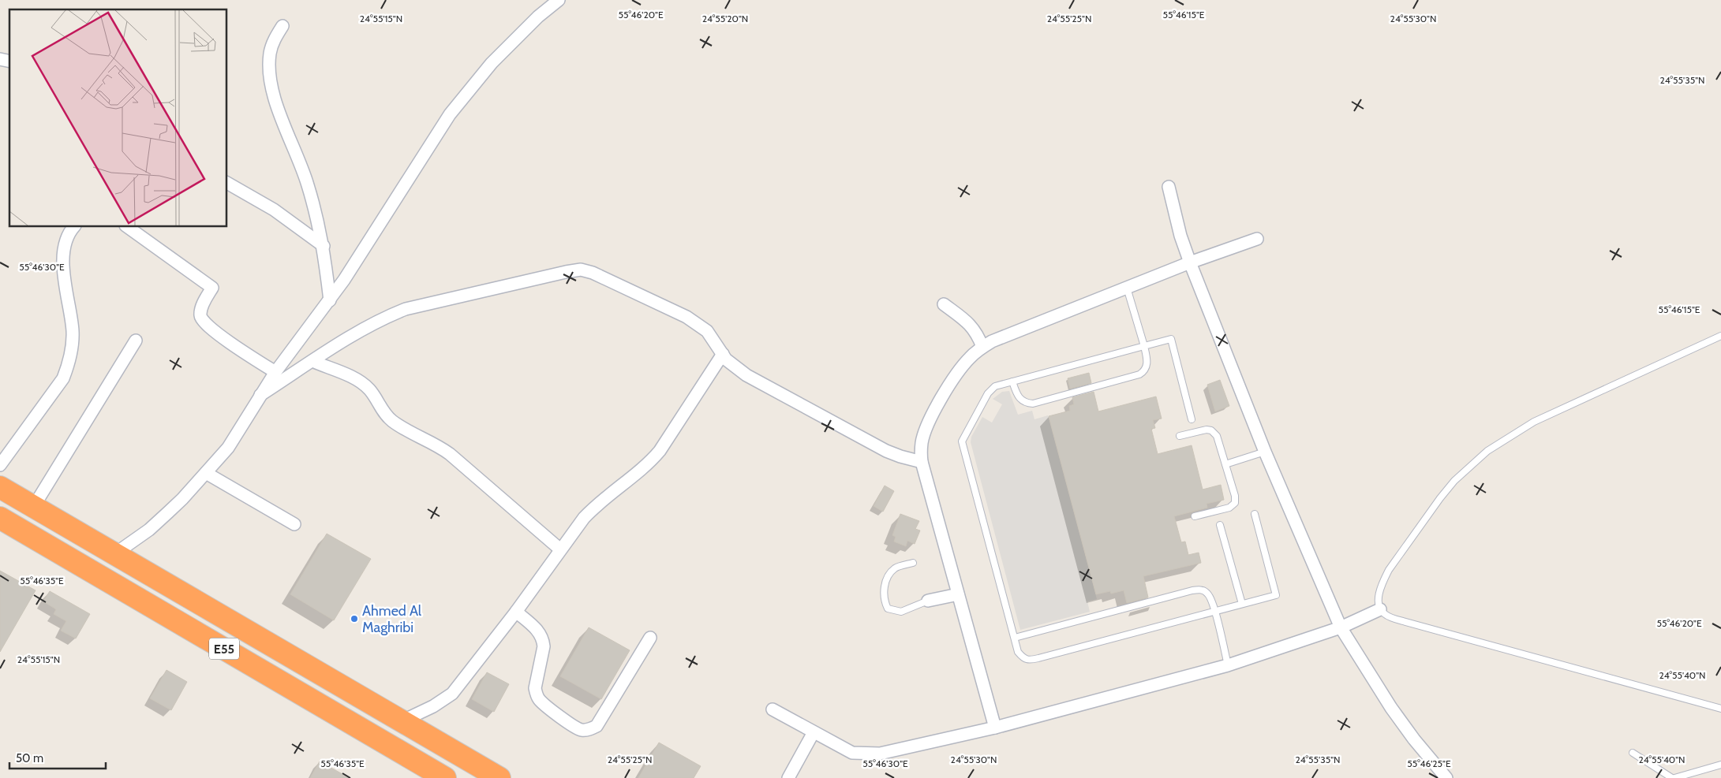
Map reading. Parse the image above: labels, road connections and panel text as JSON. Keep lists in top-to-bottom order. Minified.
{"streets":{"highway":["E55"]},"places":["Ahmed Al Maghribi"],"scale_bar":"50 m","coordinates":["55°46'20\"E","55°46'15\"E","24°55'15\"N","24°55'20\"N","24°55'25\"N","24°55'30\"N","24°55'35\"N","55°46'30\"E","55°46'35\"E","24°55'40\"N","55°46'25\"E"]}
